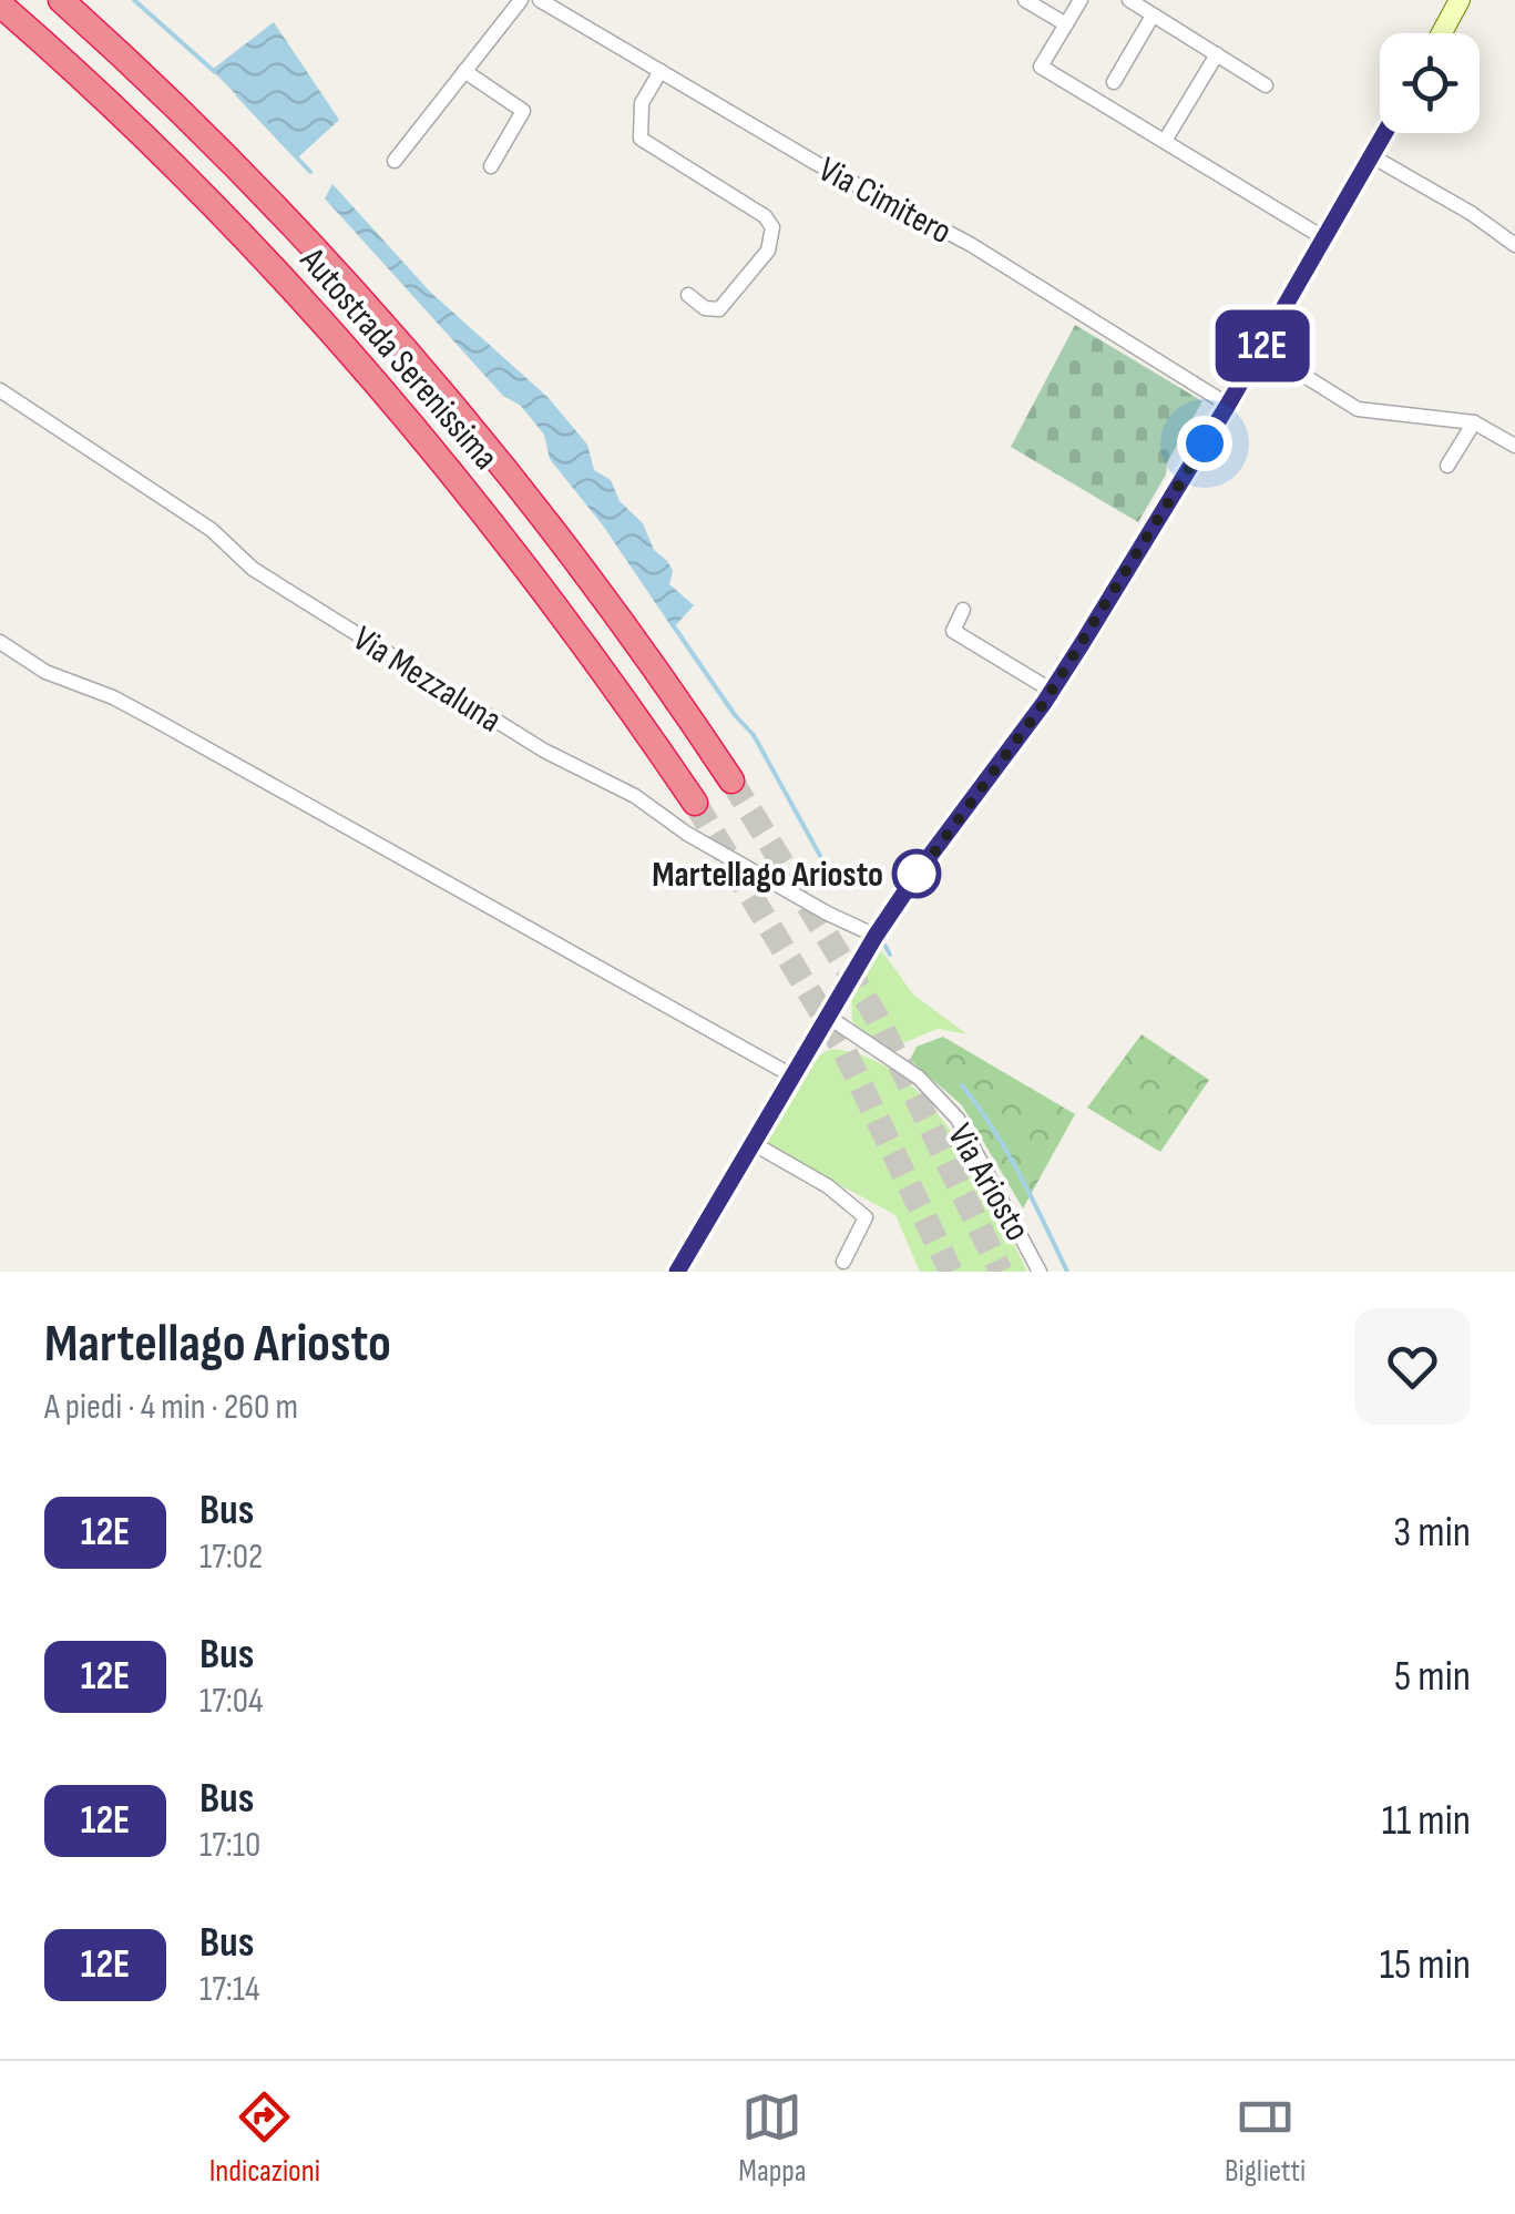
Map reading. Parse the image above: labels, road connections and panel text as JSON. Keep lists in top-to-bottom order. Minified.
{"streets":{"highway":["Autostrada Serenissima"],"street":["Via Cimitero","Via Mezzaluna","Via Ariosto"]},"places":["Martellago Ariosto"],"lines":["bus line 12E"],"page":{"on_map":"12E","heading":["Martellago Ariosto","A piedi · 4 min · 260 m"],"list":[{"mark":"12E","name":"Bus","note":"17:02","value":"3 min"},{"mark":"12E","name":"Bus","note":"17:04","value":"5 min"},{"mark":"12E","name":"Bus","note":"17:10","value":"11 min"},{"mark":"12E","name":"Bus","note":"17:14","value":"15 min"}],"tabs":["Indicazioni","Mappa","Biglietti"]}}
